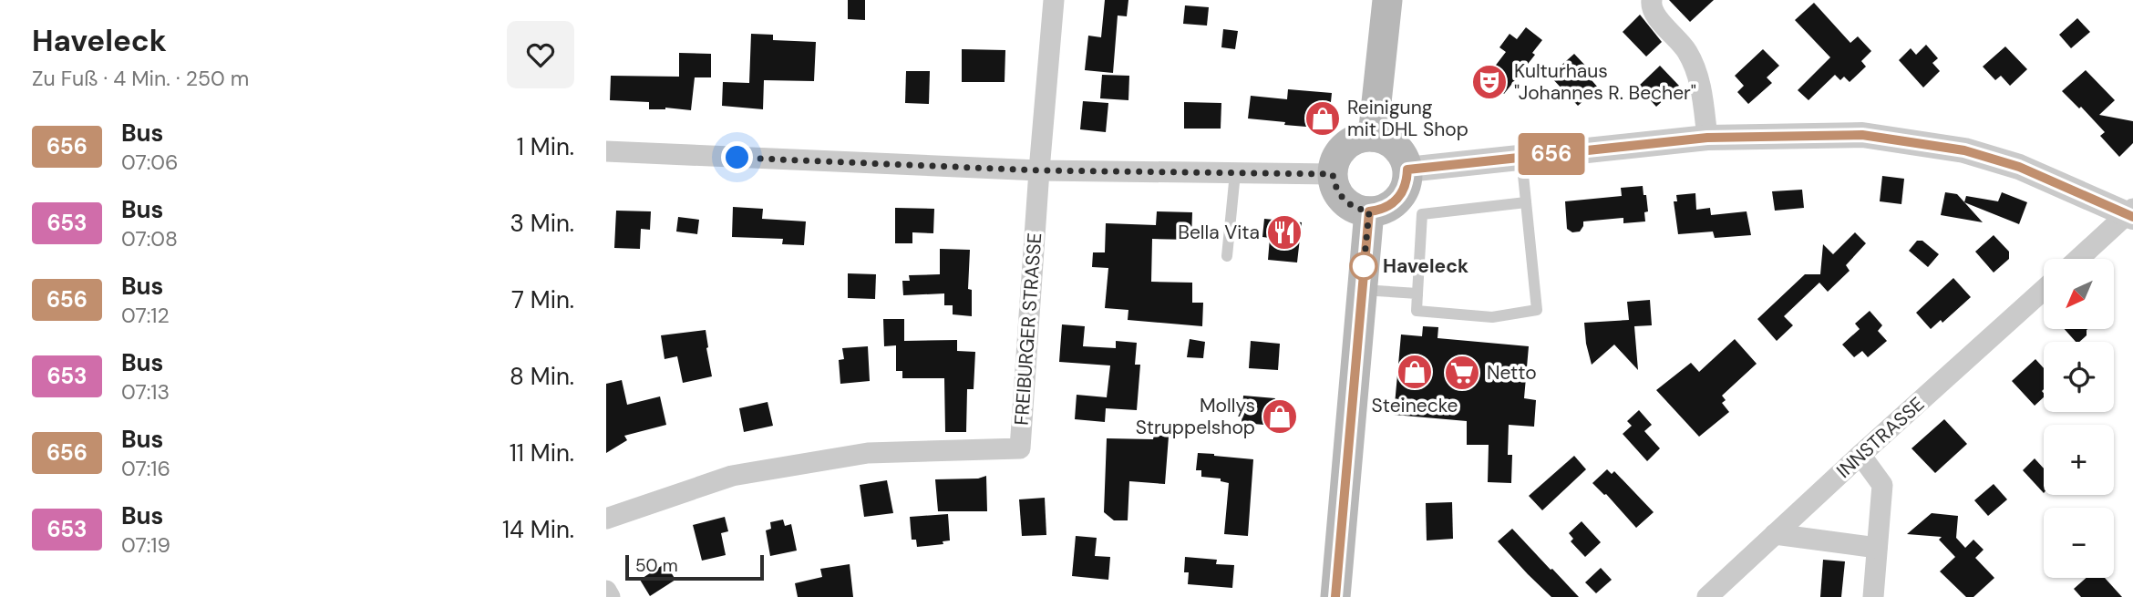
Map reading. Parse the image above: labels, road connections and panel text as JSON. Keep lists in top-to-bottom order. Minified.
{"streets":{"street":["FREIBURGER STRASSE","INNSTRASSE"]},"places":{"theatre":["Kulturhaus \"Johannes R. Becher\""],"shop":["Reinigung mit DHL Shop","Steinecke","Mollys Struppelshop"],"restaurant":["Bella Vita"],"other":["Haveleck"],"supermarket":["Netto"]},"lines":["bus line 656"],"scale_bar":"50 m","north":"bottom left","page":{"heading":["Haveleck","Zu Fuß · 4 Min. · 250 m"],"on_map":"656","list":[{"mark":"656","name":"Bus","note":"07:06","value":"1 Min."},{"mark":"653","name":"Bus","note":"07:08","value":"3 Min."},{"mark":"656","name":"Bus","note":"07:12","value":"7 Min."},{"mark":"653","name":"Bus","note":"07:13","value":"8 Min."},{"mark":"656","name":"Bus","note":"07:16","value":"11 Min."},{"mark":"653","name":"Bus","note":"07:19","value":"14 Min."}],"map_buttons":["+","−"],"scale":"50 m"}}
